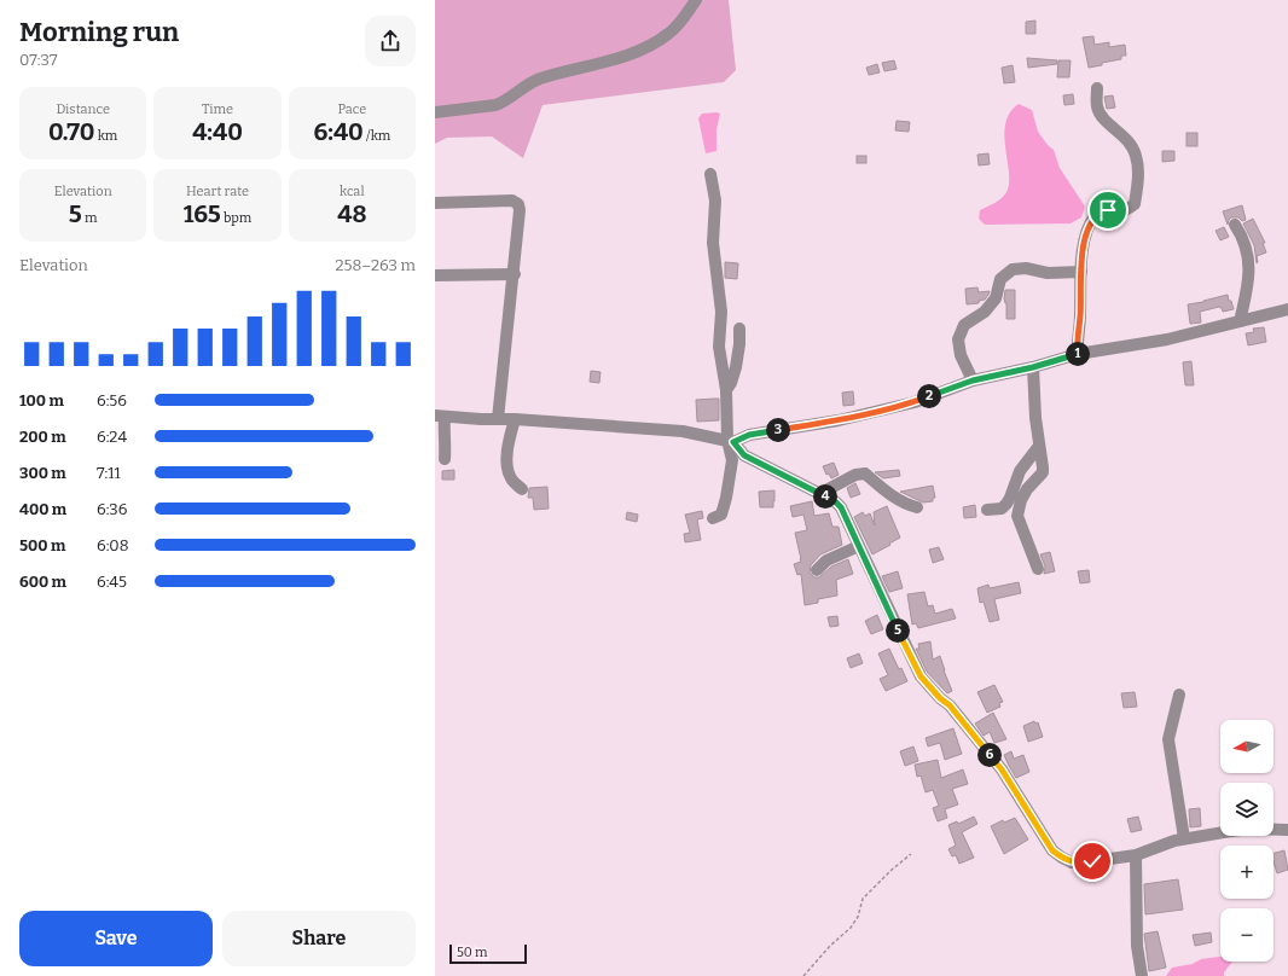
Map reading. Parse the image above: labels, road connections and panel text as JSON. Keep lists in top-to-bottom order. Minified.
{"scale_bar":"50 m","north":"left","page":{"heading":["Morning run","07:37"],"stats":[["Distance","0.70 km"],["Time","4:40"],["Pace","6:40 /km"],["Elevation","5 m"],["Heart rate","165 bpm"],["kcal","48"]],"chart":["Elevation","258–263 m"],"pins":["1","2","3","4","5","6"],"list":[{"name":"100 m","note":"6:56"},{"name":"200 m","note":"6:24"},{"name":"300 m","note":"7:11"},{"name":"400 m","note":"6:36"},{"name":"500 m","note":"6:08"},{"name":"600 m","note":"6:45"}],"map_buttons":["+","−"],"buttons":["Save","Share"],"scale":"50 m"}}
